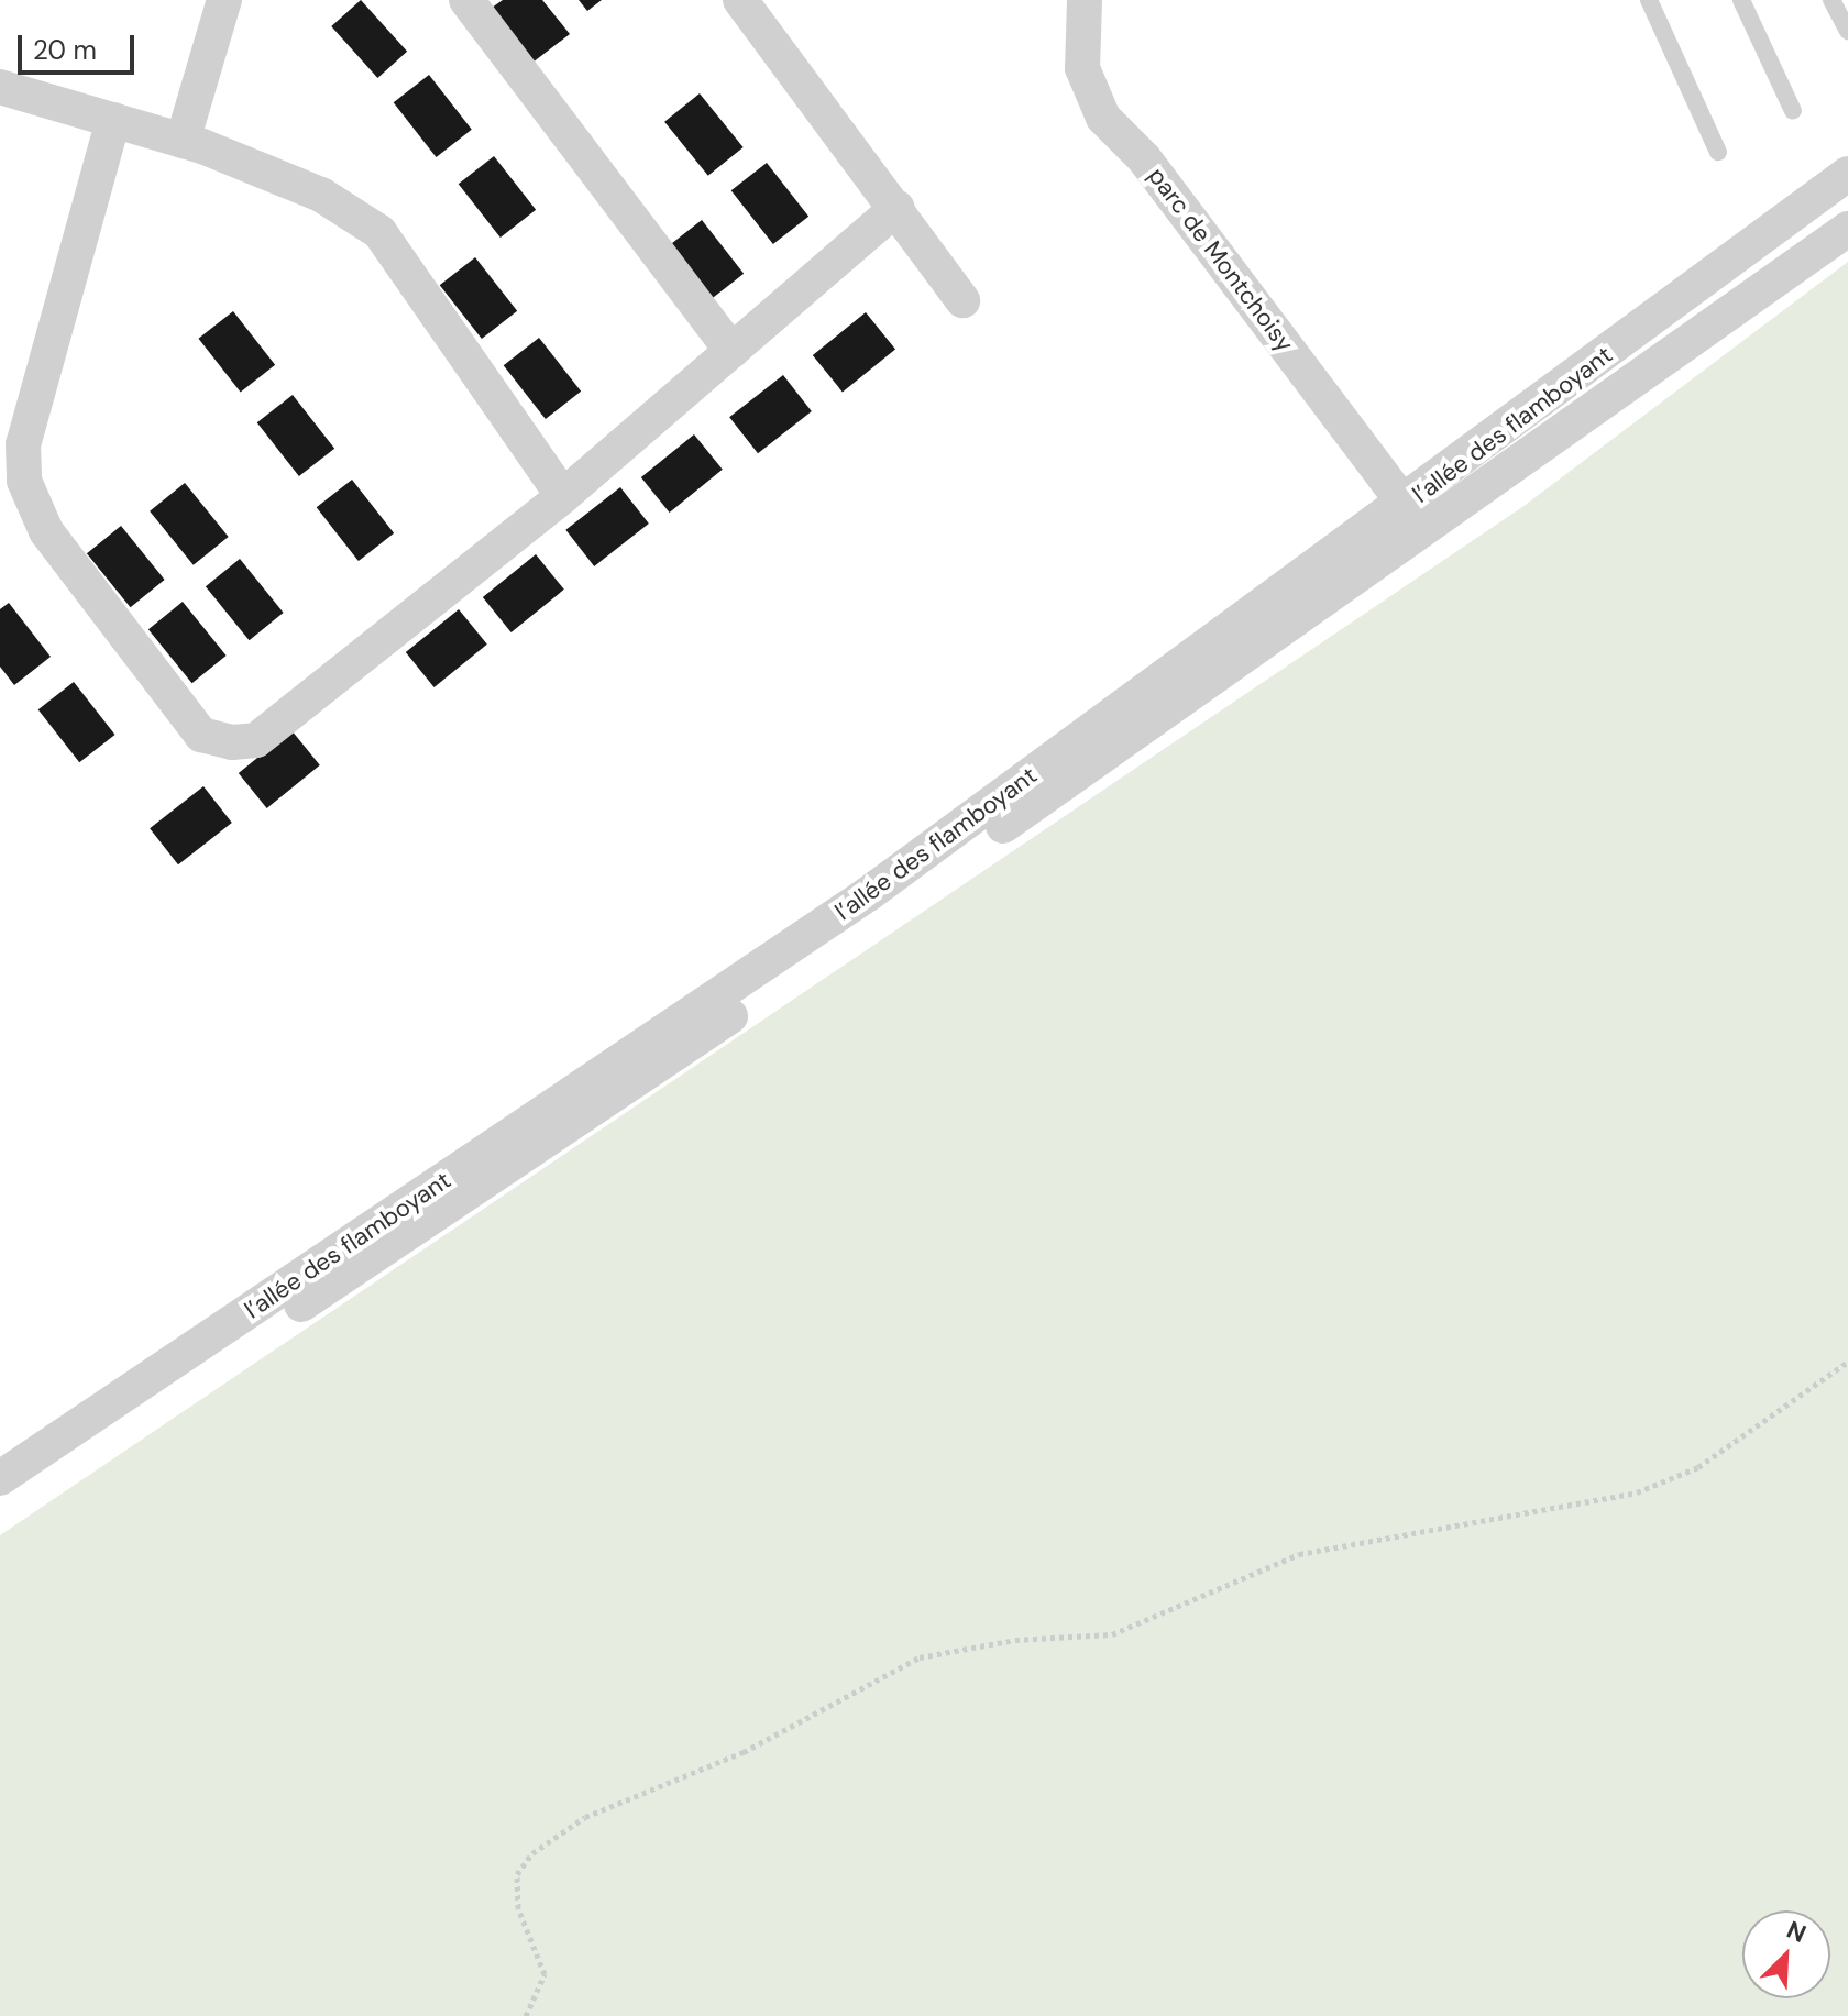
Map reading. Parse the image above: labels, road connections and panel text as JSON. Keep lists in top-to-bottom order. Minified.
{"streets":{"street":["parc de Montchoisy","l’allée des flamboyant"]},"crossings":[["parc de Montchoisy","l’allée des flamboyant"]],"scale_bar":"20 m","north":"top right"}
